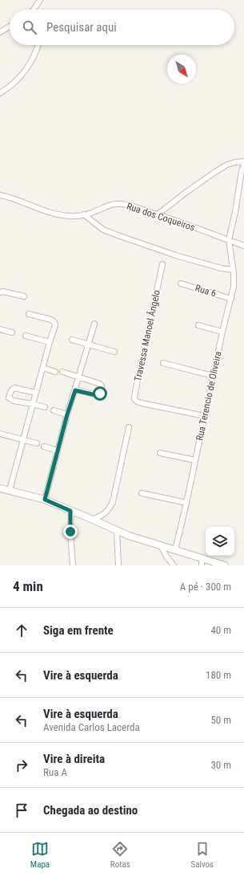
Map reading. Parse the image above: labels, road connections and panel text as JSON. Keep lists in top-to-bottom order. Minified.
{"streets":{"street":["Rua dos Coqueiros","Rua 6","Travessa Manoel Ângelo","Rua Terencio de Oliveira"]},"crossings":[["Rua dos Coqueiros","Rua Terencio de Oliveira"],["Rua 6","Rua Terencio de Oliveira"],["Travessa Manoel Ângelo","Rua Terencio de Oliveira"]],"north":"bottom right","page":{"search":"Pesquisar aqui","heading":["4 min","A pé · 300 m"],"list":[["Siga em frente","40 m"],["Vire à esquerda","180 m"],["Vire à esquerda","Avenida Carlos Lacerda","50 m"],["Vire à direita","Rua A","30 m"],"Chegada ao destino"],"nav":["Mapa","Rotas","Salvos"]}}
